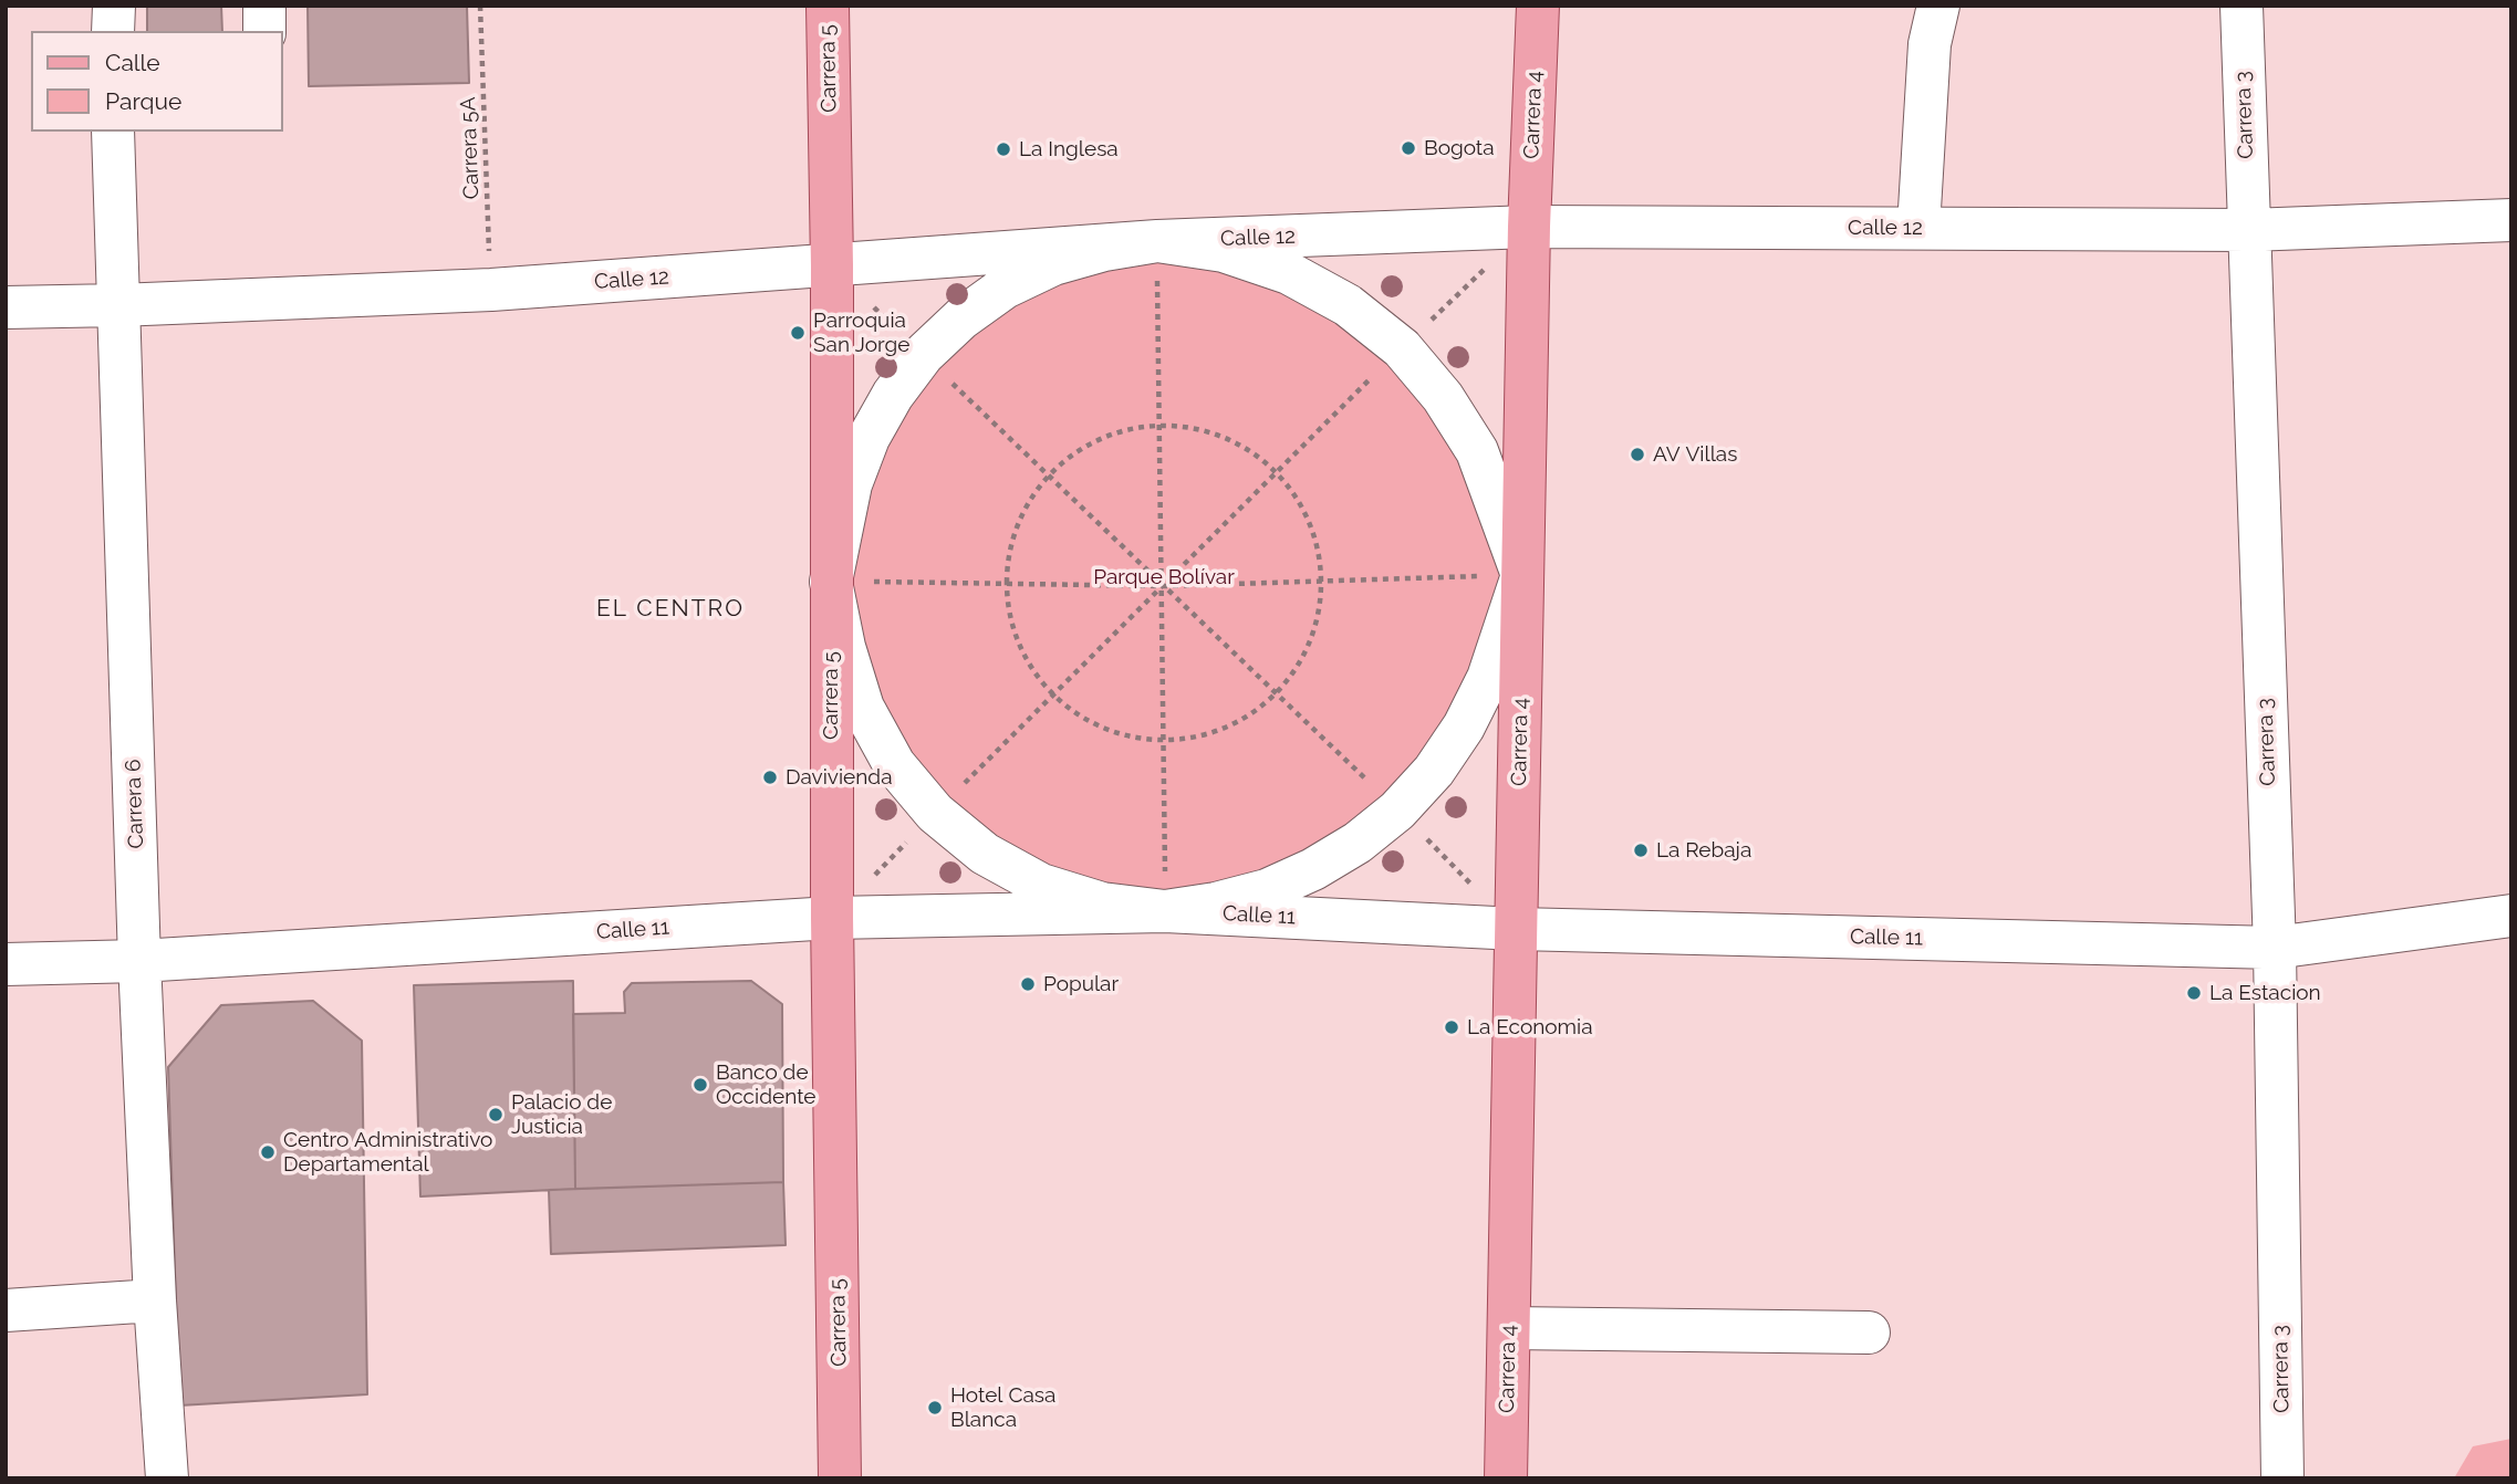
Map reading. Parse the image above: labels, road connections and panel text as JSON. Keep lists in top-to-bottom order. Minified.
{"streets":{"main road":["Carrera 5","Carrera 4"],"street":["Carrera 3","Calle 12","Carrera 6","Calle 11"],"path":["Carrera 5A"]},"crossings":[["Carrera 5","Calle 12"],["Carrera 5","Calle 11"],["Carrera 4","Calle 12"],["Carrera 4","Calle 11"],["Carrera 3","Calle 12"],["Carrera 3","Calle 11"],["Carrera 5A","Calle 12"],["Calle 12","Carrera 6"],["Carrera 6","Calle 11"]],"districts":["EL CENTRO"],"parks":["Parque Bolívar"],"places":["Bogota","La Inglesa","Parroquia San Jorge","AV Villas","Davivienda","La Rebaja","Popular","La Estacion","La Economia","Banco de Occidente","Palacio de Justicia","Centro Administrativo Departamental","Hotel Casa Blanca"],"legend":["Calle","Parque"]}
